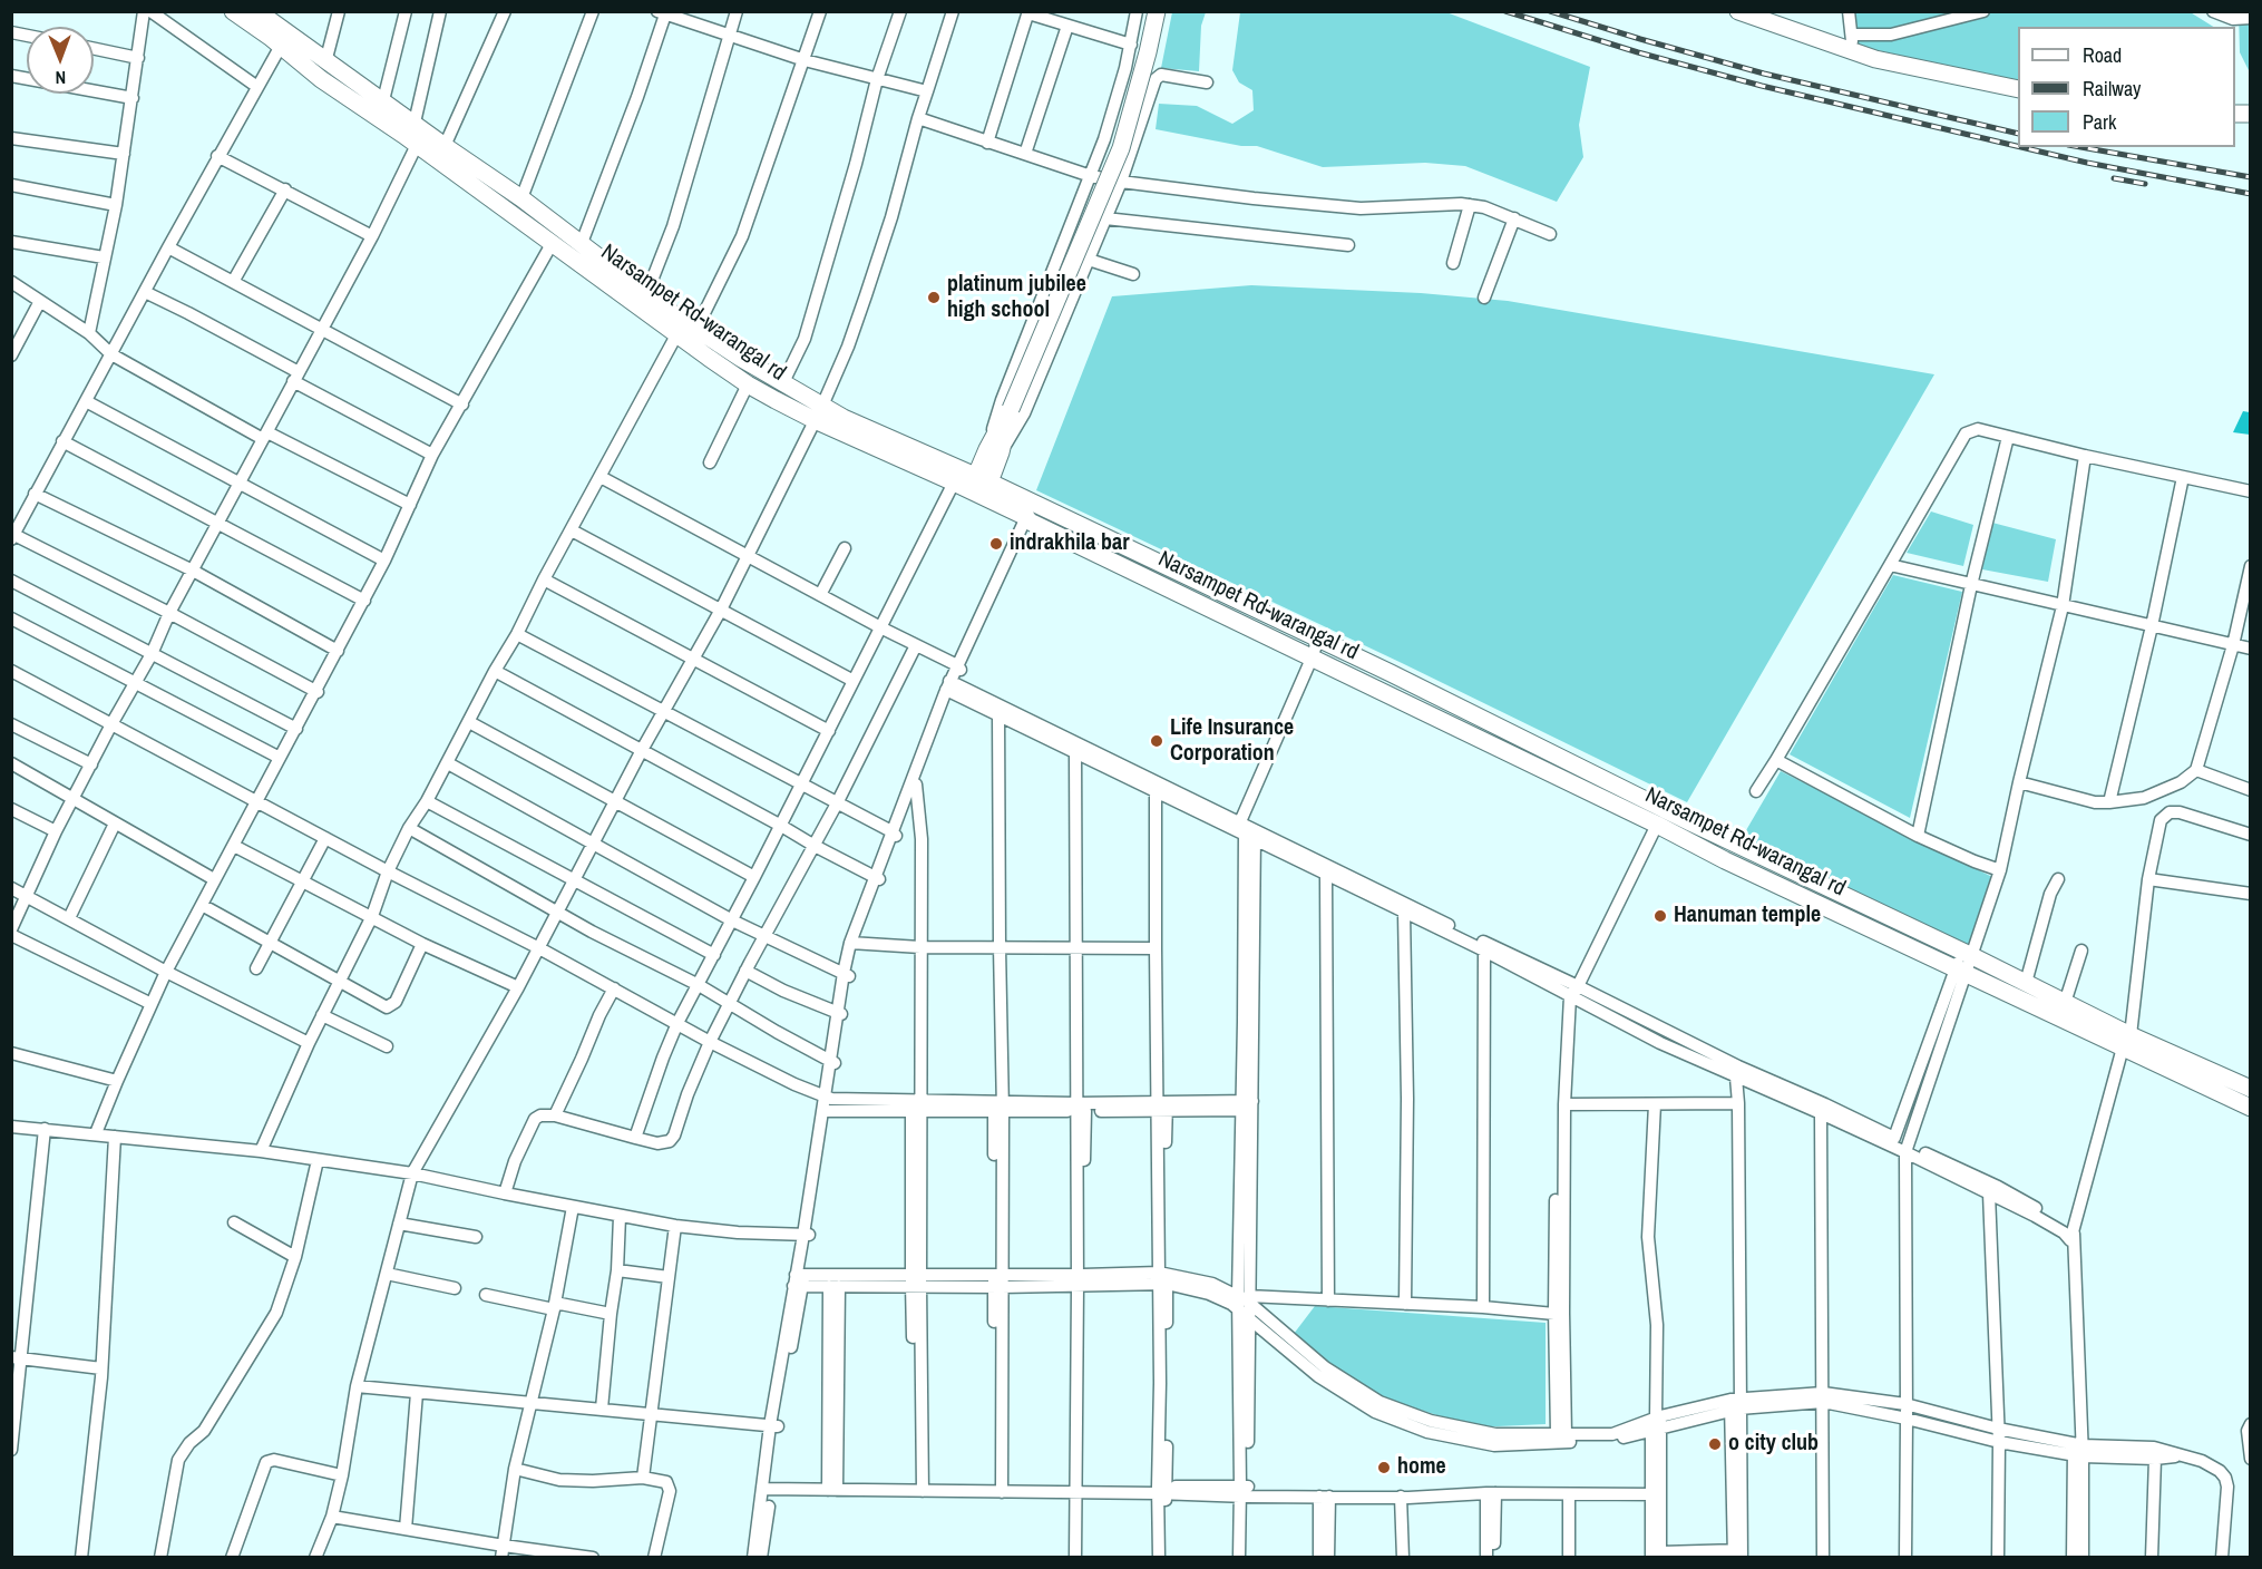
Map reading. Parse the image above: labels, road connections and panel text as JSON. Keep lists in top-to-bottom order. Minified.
{"streets":{"main road":["Narsampet Rd-warangal rd"]},"places":["platinum jubilee high school","indrakhila bar","Life Insurance Corporation","Hanuman temple","o city club","home"],"legend":["Road","Railway","Park"],"north":"bottom"}
